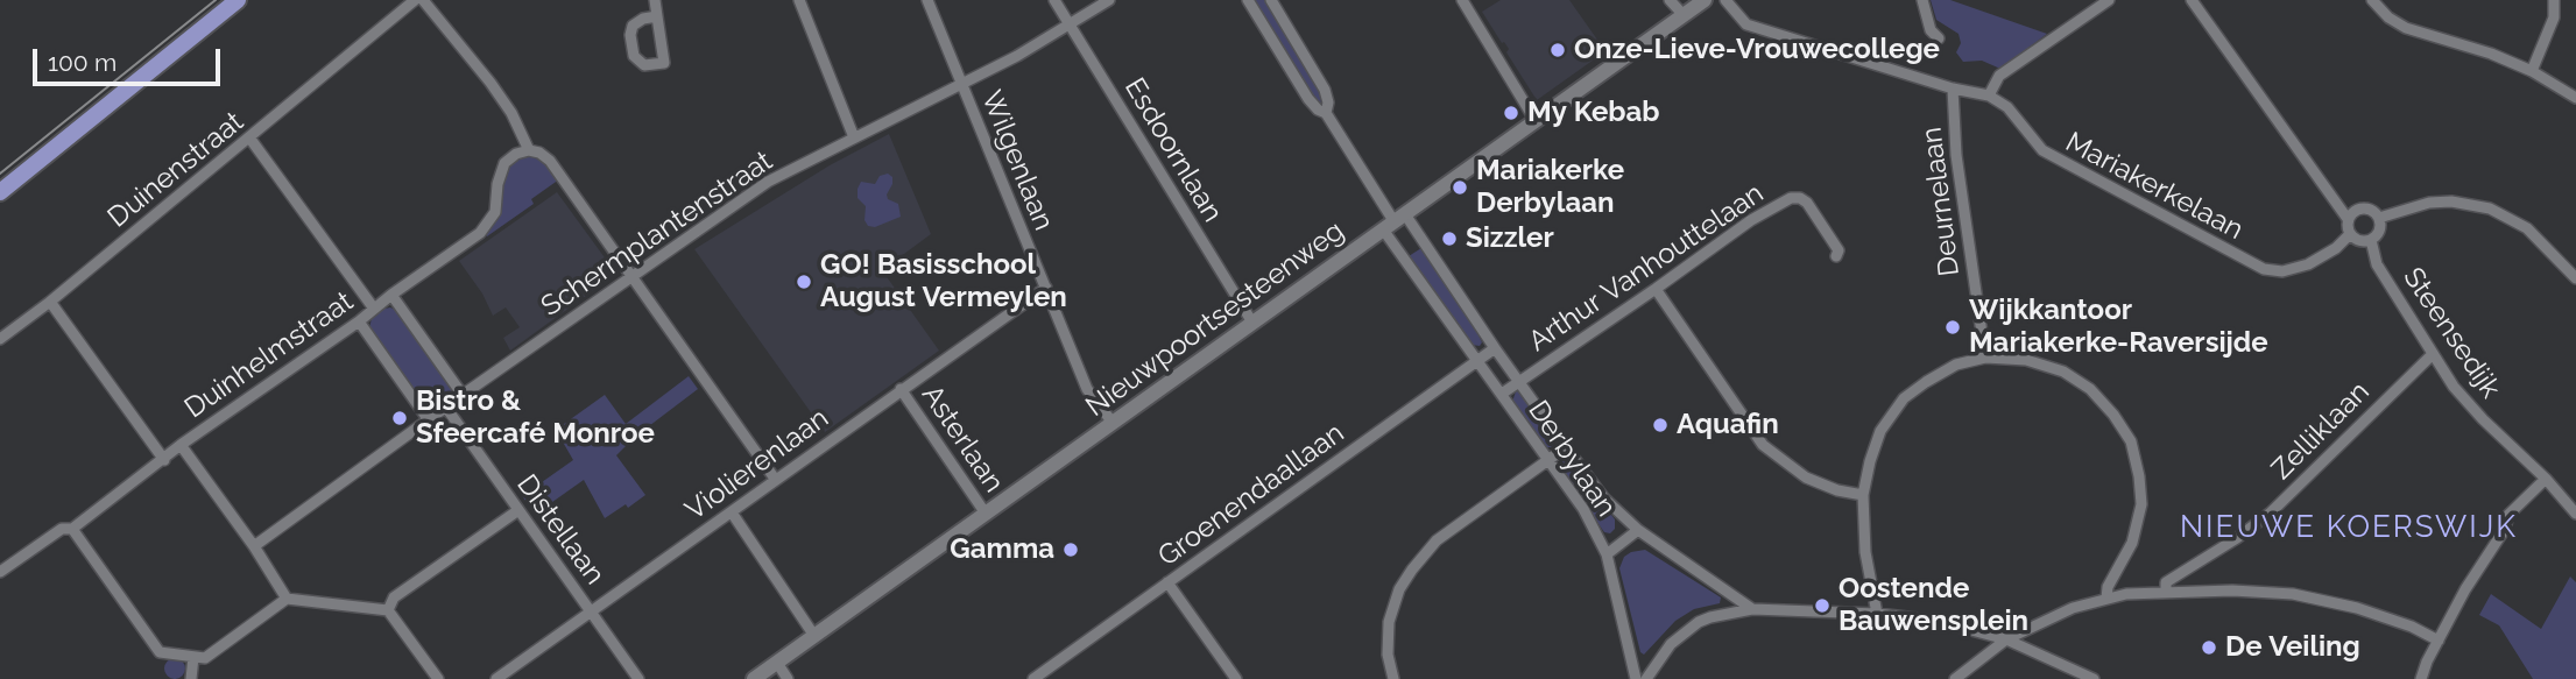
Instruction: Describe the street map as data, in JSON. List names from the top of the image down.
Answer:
{
  "streets": {
    "main road": ["Nieuwpoortsesteenweg"],
    "street": [
      "Esdoornlaan",
      "Wilgenlaan",
      "Duinenstraat",
      "Mariakerkelaan",
      "Deurnelaan",
      "Schermplantenstraat",
      "Arthur Vanhouttelaan",
      "Steensedijk",
      "Duinhelmstraat",
      "Zelliklaan",
      "Asterlaan",
      "Derbylaan",
      "Violierenlaan",
      "Groenendaallaan",
      "Distellaan"
    ]
  },
  "crossings": [
    ["Esdoornlaan", "Schermplantenstraat"],
    ["Esdoornlaan", "Nieuwpoortsesteenweg"],
    ["Wilgenlaan", "Schermplantenstraat"],
    ["Wilgenlaan", "Nieuwpoortsesteenweg"],
    ["Wilgenlaan", "Violierenlaan"],
    ["Mariakerkelaan", "Deurnelaan"],
    ["Mariakerkelaan", "Steensedijk"],
    ["Schermplantenstraat", "Distellaan"],
    ["Arthur Vanhouttelaan", "Derbylaan"],
    ["Nieuwpoortsesteenweg", "Asterlaan"],
    ["Nieuwpoortsesteenweg", "Derbylaan"],
    ["Steensedijk", "Zelliklaan"],
    ["Asterlaan", "Violierenlaan"],
    ["Derbylaan", "Groenendaallaan"],
    ["Violierenlaan", "Distellaan"]
  ],
  "districts": ["NIEUWE KOERSWIJK"],
  "places": [
    "Onze-Lieve-Vrouwecollege",
    "My Kebab",
    "Mariakerke Derbylaan",
    "Sizzler",
    "GO! Basisschool August Vermeylen",
    "Wijkkantoor Mariakerke-Raversijde",
    "Bistro & Sfeercafé Monroe",
    "Aquafin",
    "Gamma",
    "Oostende Bauwensplein",
    "De Veiling"
  ],
  "scale_bar": "100 m"
}
